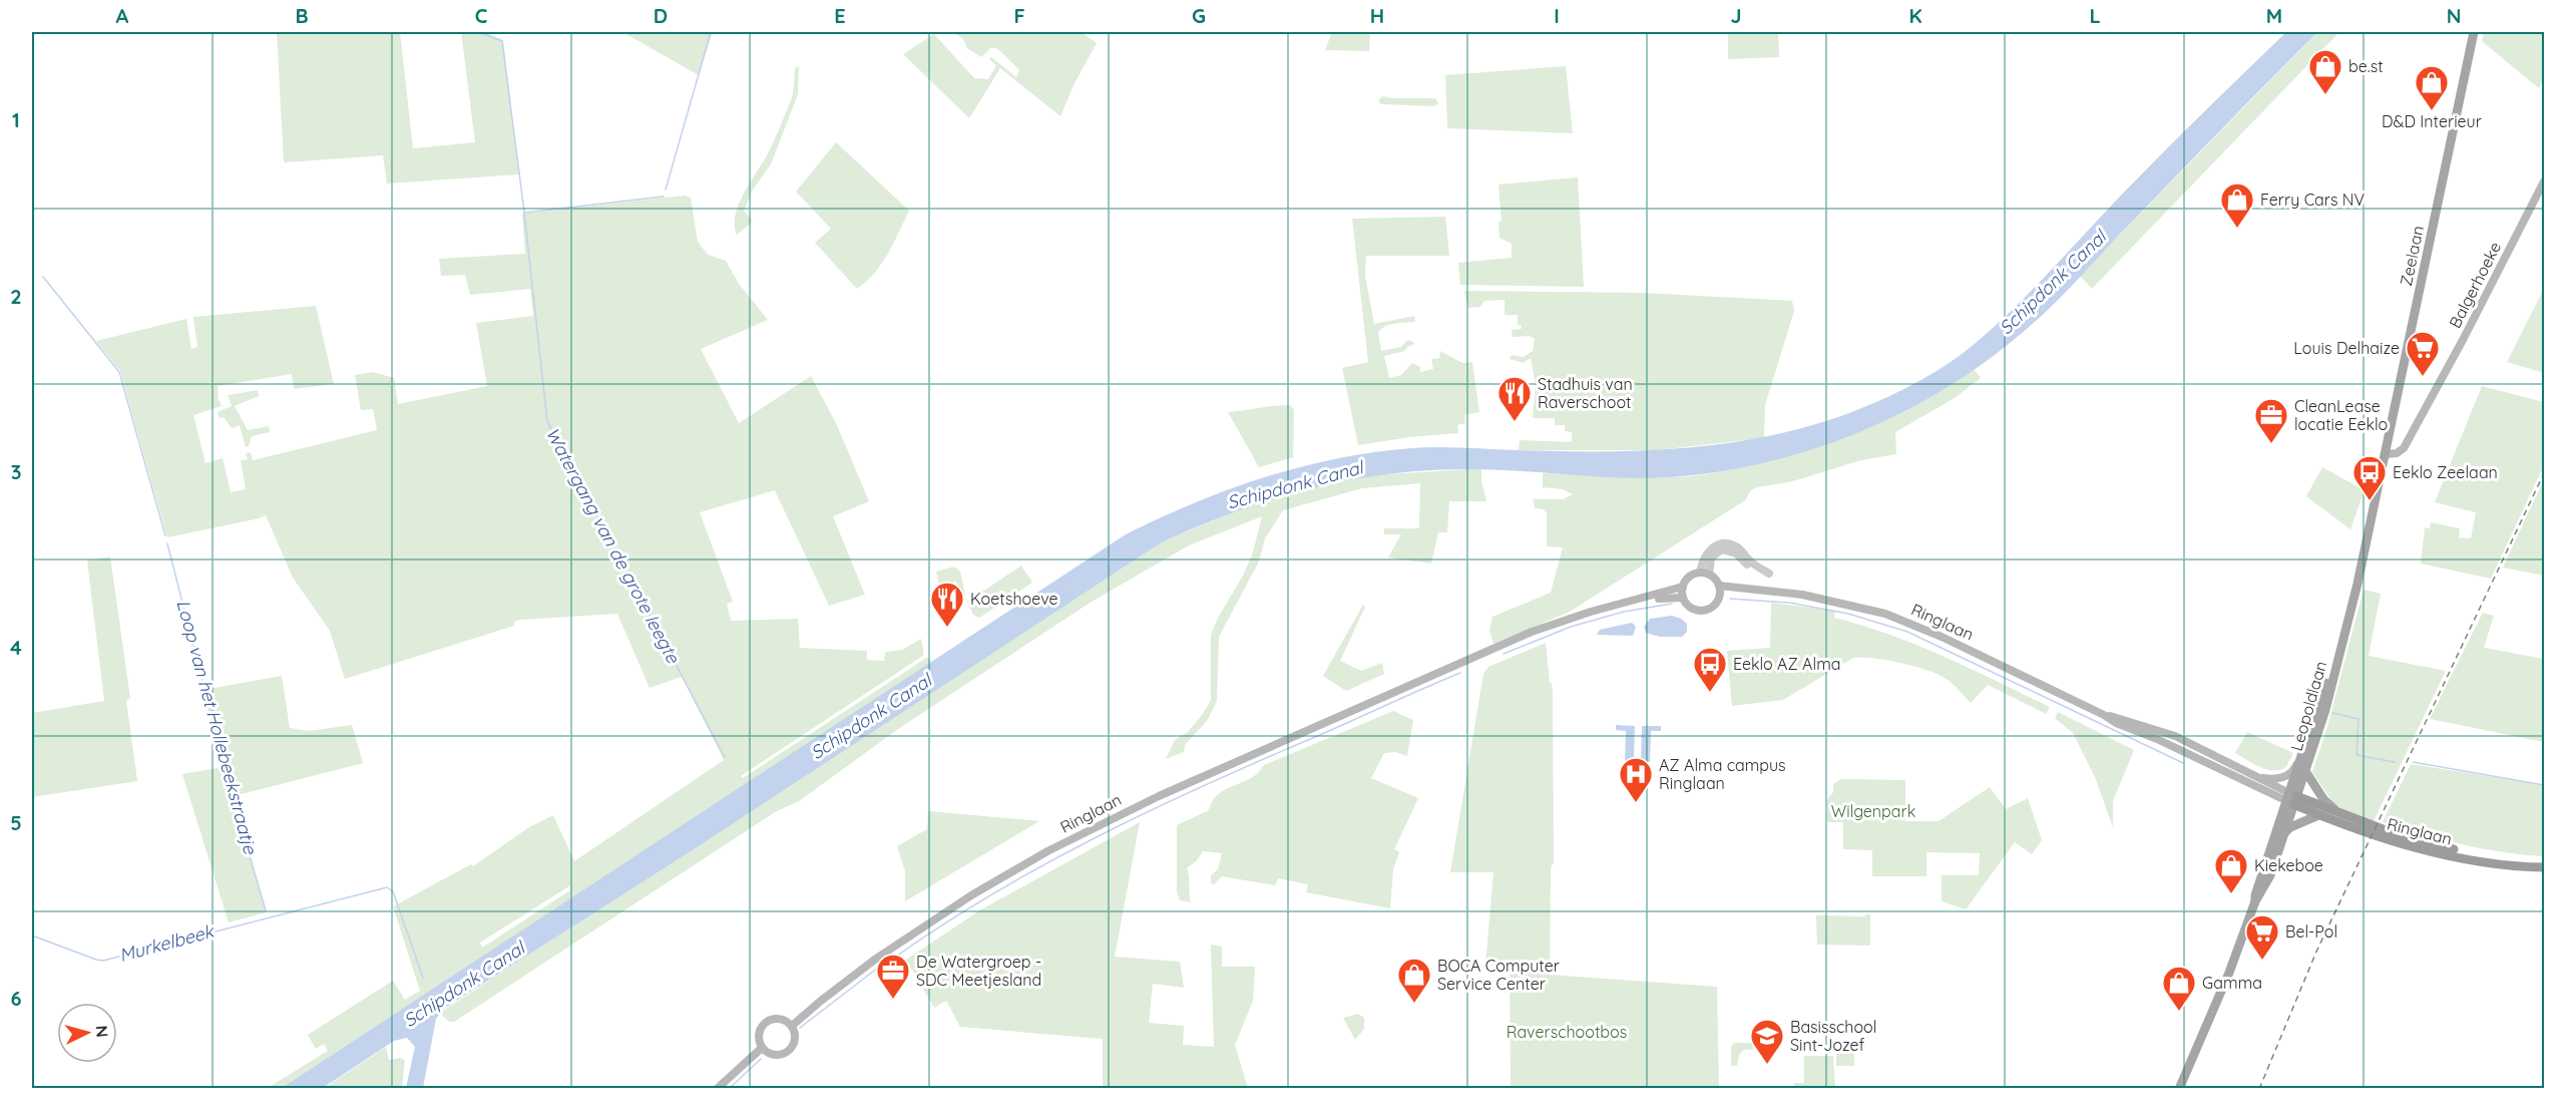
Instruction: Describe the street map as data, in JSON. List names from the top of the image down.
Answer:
{
  "streets": {
    "highway": ["Ringlaan"],
    "main road": ["Zeelaan", "Balgerhoeke", "Leopoldlaan"]
  },
  "crossings": [
    ["Zeelaan", "Balgerhoeke"],
    ["Zeelaan", "Leopoldlaan"],
    ["Balgerhoeke", "Leopoldlaan"],
    ["Ringlaan", "Leopoldlaan"]
  ],
  "water": [
    "Schipdonk Canal",
    "Watergang van de grote leegte",
    "Loop van het Hollebeekstraatje",
    "Murkelbeek"
  ],
  "parks": ["Wilgenpark", "Raverschootbos"],
  "places": {
    "shop": [
      "be.st",
      "D&D Interieur",
      "Ferry Cars NV",
      "Kiekeboe",
      "BOCA Computer Service Center",
      "Gamma"
    ],
    "supermarket": ["Louis Delhaize", "Bel-Pol"],
    "restaurant": ["Stadhuis van Raverschoot", "Koetshoeve"],
    "office": ["CleanLease locatie Eeklo", "De Watergroep - SDC Meetjesland"],
    "bus stop": ["Eeklo Zeelaan", "Eeklo AZ Alma"],
    "hospital": ["AZ Alma campus Ringlaan"],
    "school or university": ["Basisschool Sint-Jozef"]
  },
  "north": "right",
  "grid": {
    "columns": [
      "A",
      "B",
      "C",
      "D",
      "E",
      "F",
      "G",
      "H",
      "I",
      "J",
      "K",
      "L",
      "M",
      "N"
    ],
    "rows": [
      "1",
      "2",
      "3",
      "4",
      "5",
      "6"
    ]
  }
}
